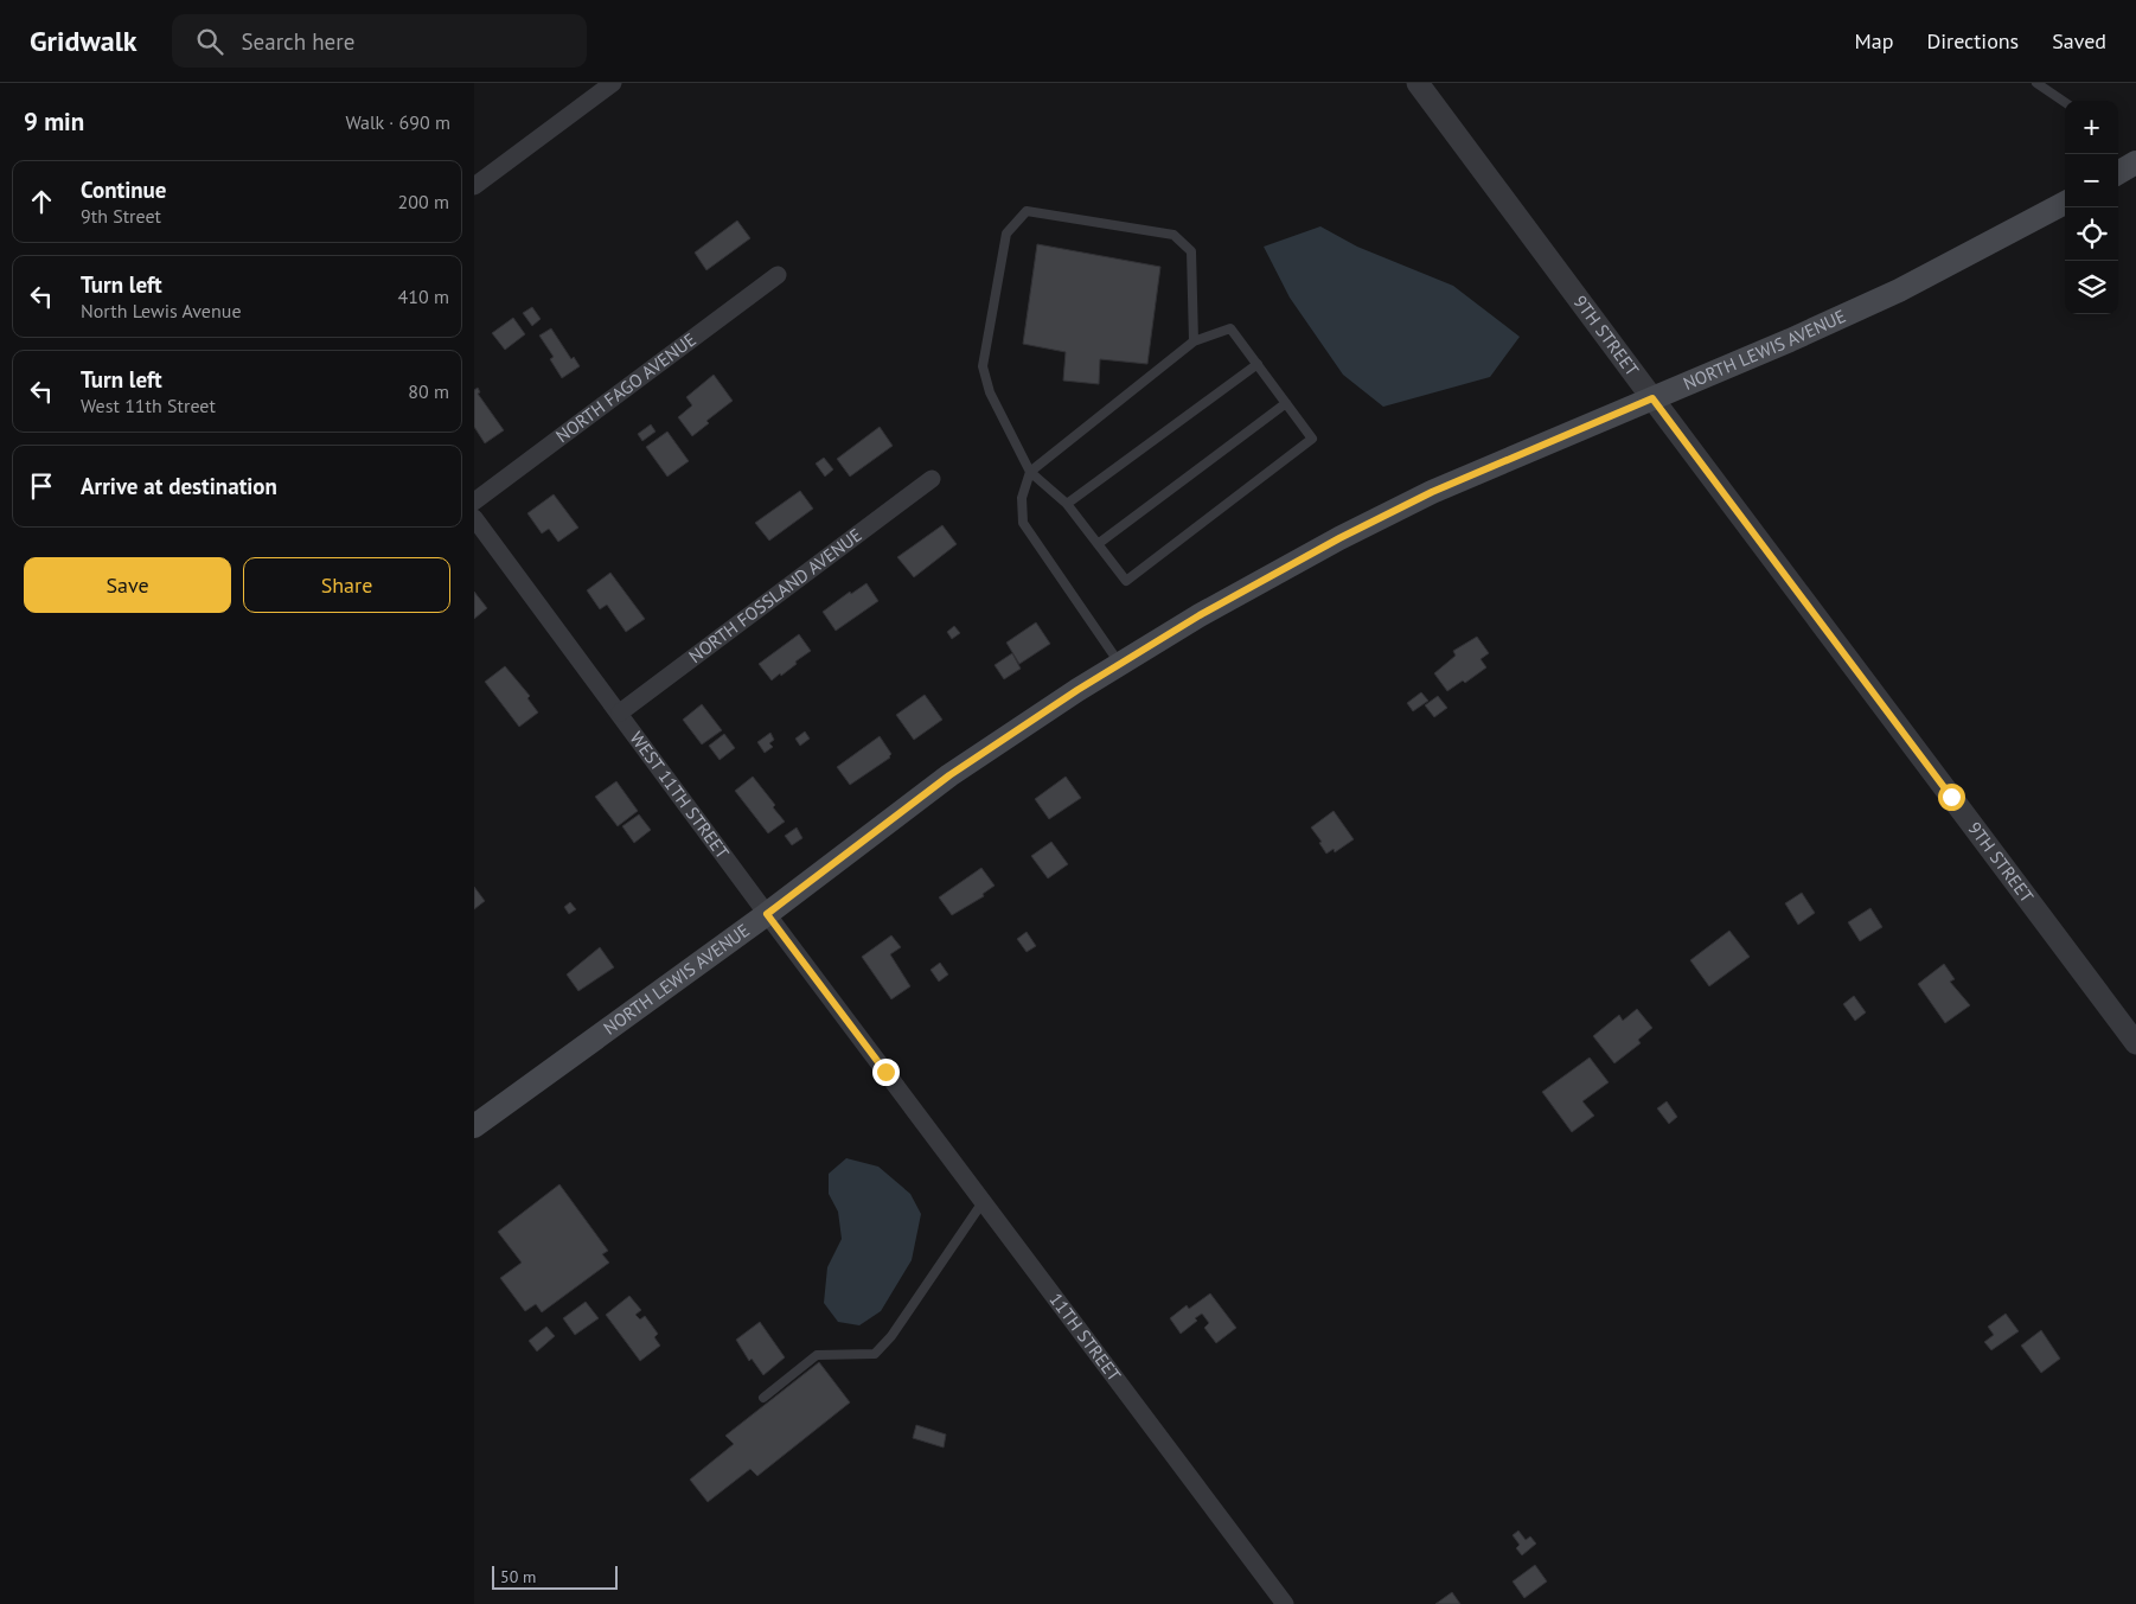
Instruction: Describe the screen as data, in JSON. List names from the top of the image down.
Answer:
{
  "streets": {
    "main road": ["NORTH LEWIS AVENUE"],
    "street": [
      "9TH STREET",
      "NORTH FAGO AVENUE",
      "NORTH FOSSLAND AVENUE",
      "WEST 11TH STREET",
      "11TH STREET"
    ]
  },
  "crossings": [
    ["9TH STREET", "NORTH LEWIS AVENUE"],
    ["NORTH LEWIS AVENUE", "WEST 11TH STREET"],
    ["NORTH FOSSLAND AVENUE", "WEST 11TH STREET"],
    ["WEST 11TH STREET", "11TH STREET"]
  ],
  "scale_bar": "50 m",
  "page": {
    "header": "Gridwalk",
    "search": "Search here",
    "nav": ["Map", "Directions", "Saved"],
    "heading": ["9 min", "Walk · 690 m"],
    "map_buttons": ["+", "−"],
    "list": [
      ["Continue", "9th Street", "200 m"],
      ["Turn left", "North Lewis Avenue", "410 m"],
      ["Turn left", "West 11th Street", "80 m"],
      "Arrive at destination"
    ],
    "buttons": ["Save", "Share"],
    "scale": "50 m"
  }
}
